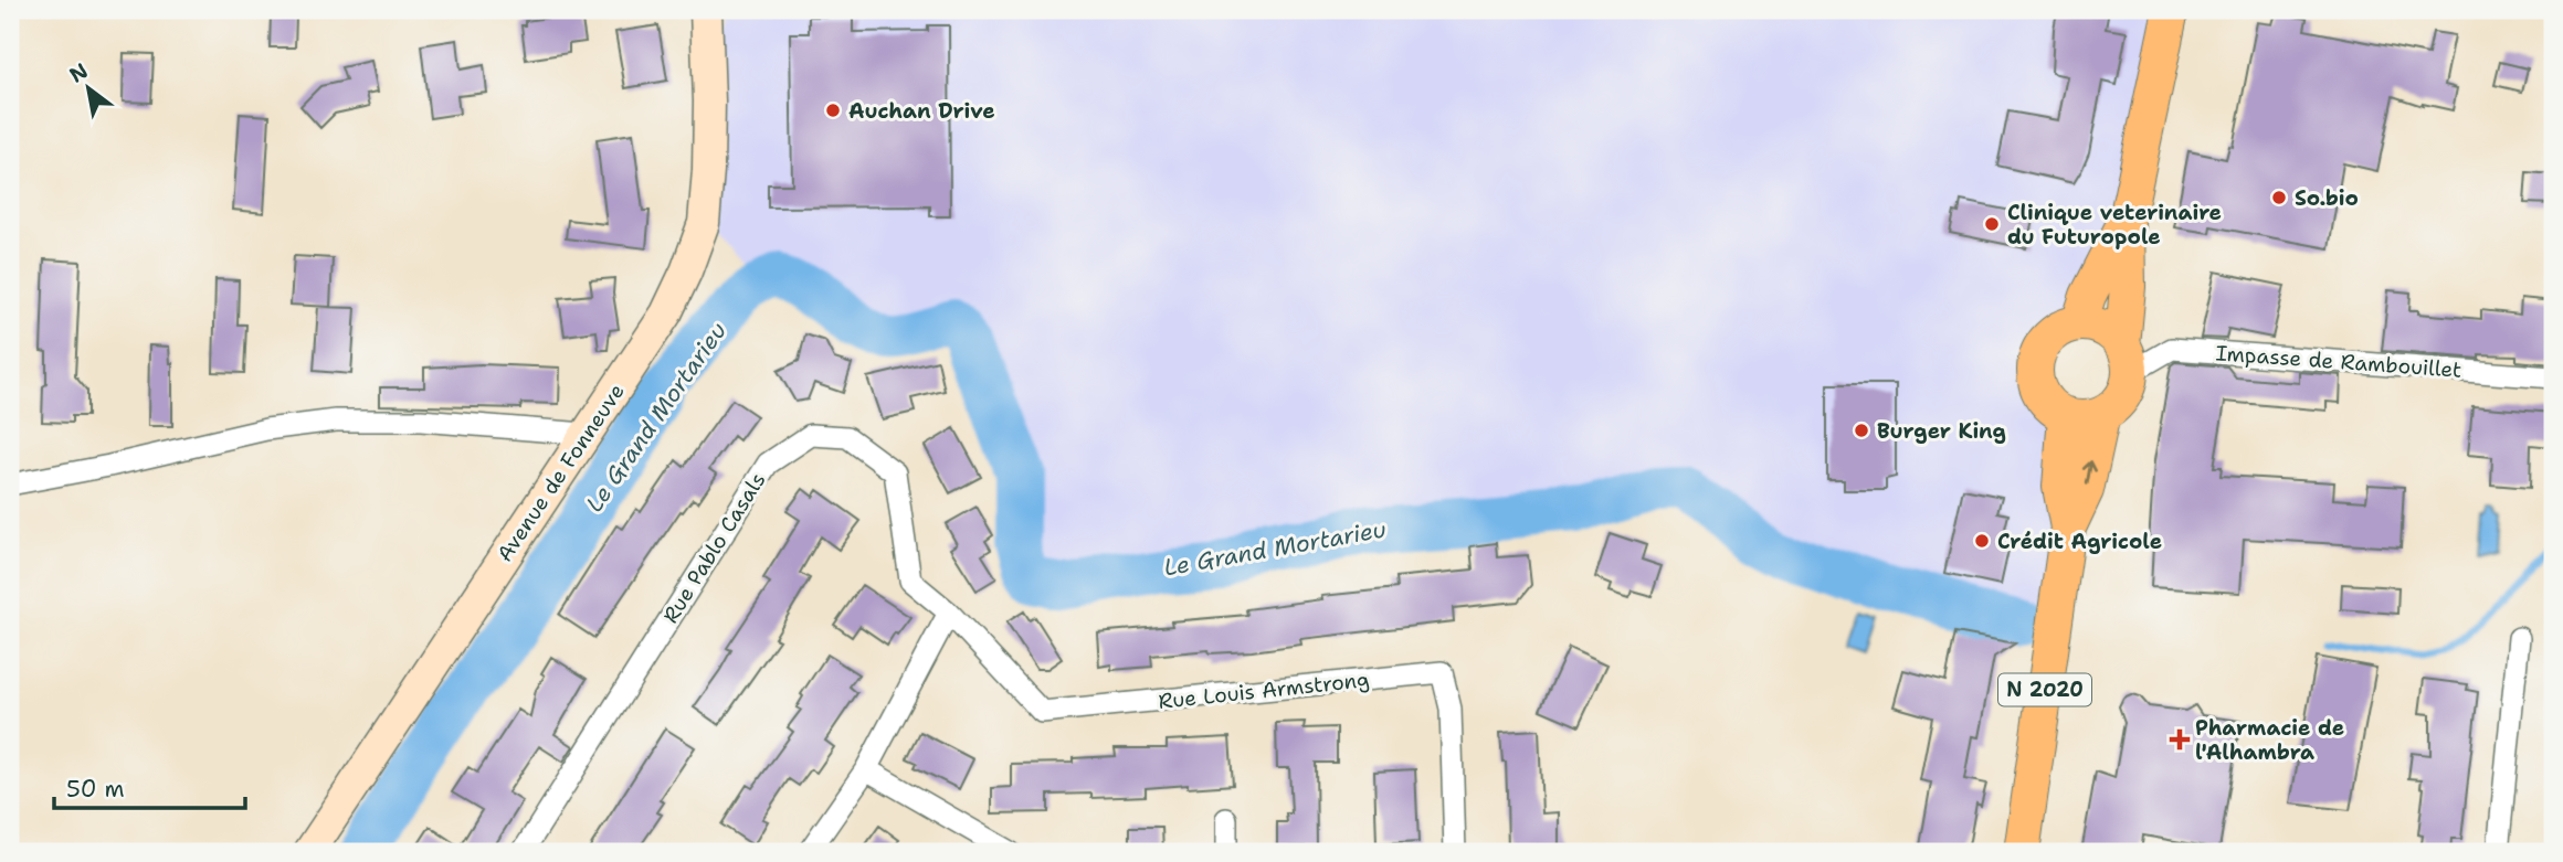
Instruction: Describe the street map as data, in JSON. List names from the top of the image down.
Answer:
{
  "streets": {
    "main road": ["N 2020"],
    "street": [
      "Impasse de Rambouillet",
      "Avenue de Fonneuve",
      "Rue Pablo Casals",
      "Rue Louis Armstrong"
    ]
  },
  "crossings": [
    ["Impasse de Rambouillet", "N 2020"],
    ["Rue Pablo Casals", "Rue Louis Armstrong"]
  ],
  "water": ["Le Grand Mortarieu"],
  "places": {
    "other": [
      "Auchan Drive",
      "So.bio",
      "Clinique veterinaire du Futuropole",
      "Burger King",
      "Crédit Agricole"
    ],
    "health": ["Pharmacie de l'Alhambra"]
  },
  "scale_bar": "50 m",
  "north": "top left"
}
